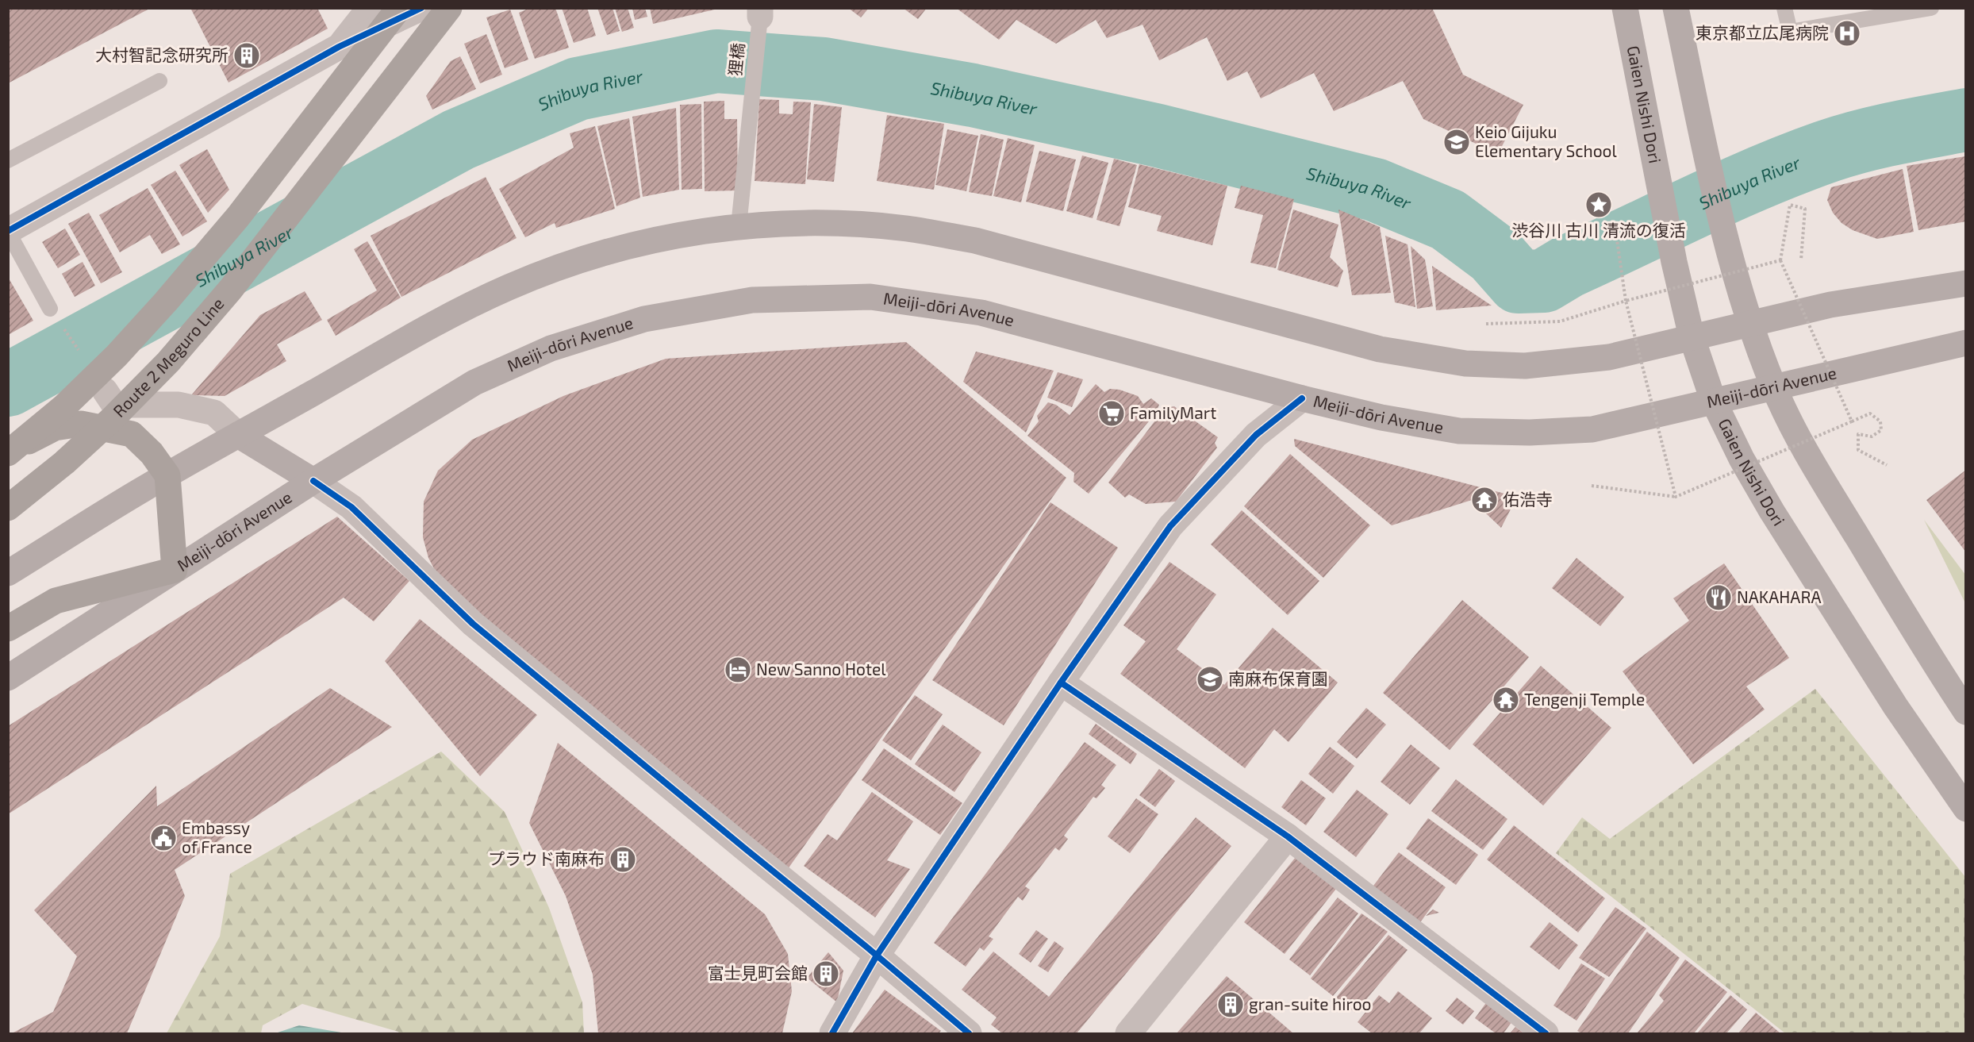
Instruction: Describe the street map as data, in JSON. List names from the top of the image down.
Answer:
{
  "streets": {
    "highway": ["Route 2 Meguro Line"],
    "main road": ["Gaien Nishi Dori", "Meiji-dōri Avenue"],
    "lane": ["狸橋"]
  },
  "crossings": [
    ["Gaien Nishi Dori", "Meiji-dōri Avenue"]
  ],
  "water": ["Shibuya River"],
  "places": {
    "hospital": ["東京都立広尾病院"],
    "building": [
      "大村智記念研究所",
      "プラウド南麻布",
      "富士見町会館",
      "gran-suite hiroo"
    ],
    "school or university": ["Keio Gijuku Elementary School", "南麻布保育園"],
    "place": ["渋谷川 古川 清流の復活"],
    "supermarket": ["FamilyMart"],
    "temple": ["佑浩寺", "Tengenji Temple"],
    "restaurant": ["NAKAHARA"],
    "hotel": ["New Sanno Hotel"],
    "public building": ["Embassy of France"]
  }
}
